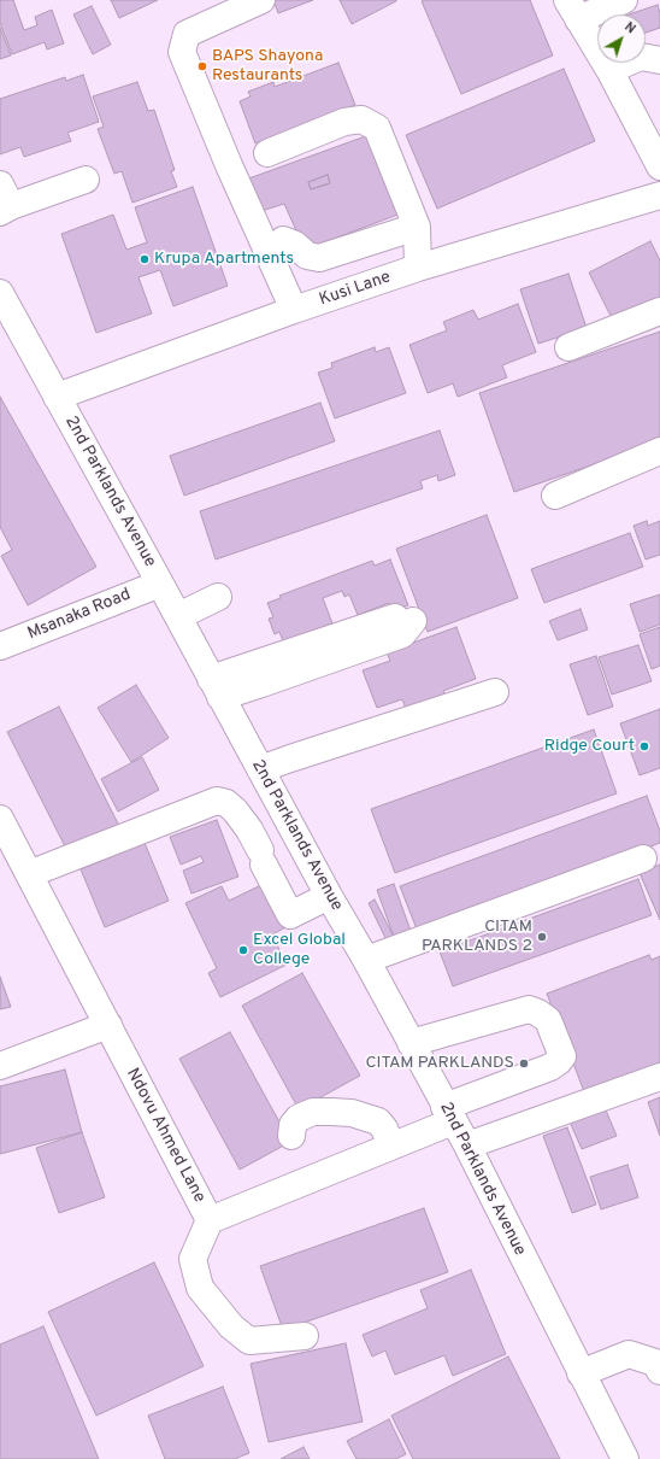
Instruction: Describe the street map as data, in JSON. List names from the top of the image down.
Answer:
{
  "streets": {
    "street": [
      "Kusi Lane",
      "2nd Parklands Avenue",
      "Msanaka Road",
      "Ndovu Ahmed Lane"
    ]
  },
  "crossings": [
    ["Kusi Lane", "2nd Parklands Avenue"],
    ["2nd Parklands Avenue", "Msanaka Road"],
    ["2nd Parklands Avenue", "Ndovu Ahmed Lane"]
  ],
  "places": [
    "BAPS Shayona Restaurants",
    "Krupa Apartments",
    "Ridge Court",
    "CITAM PARKLANDS 2",
    "Excel Global College",
    "CITAM PARKLANDS"
  ],
  "north": "top right"
}
